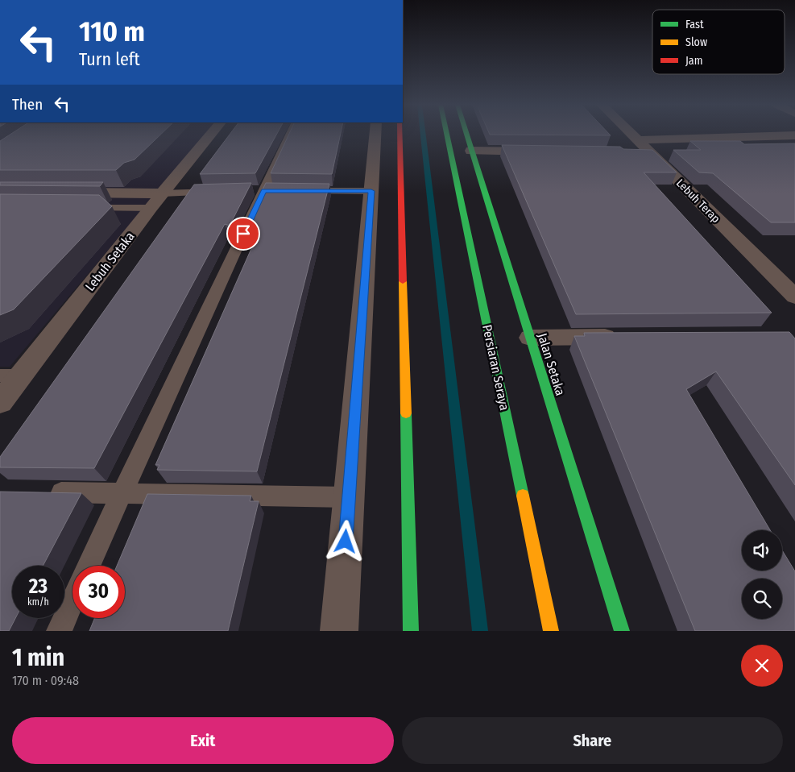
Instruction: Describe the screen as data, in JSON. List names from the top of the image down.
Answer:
{
  "streets": {
    "main road": ["Jalan Setaka", "Persiaran Seraya"],
    "street": ["Lebuh Terap", "Lebuh Setaka"]
  },
  "legend": ["Fast", "Slow", "Jam"],
  "page": {
    "turn": ["110 m", "Turn left"],
    "then": "Then",
    "speed": "23 km/h",
    "limit": "30",
    "heading": ["1 min", "170 m · 09:48"],
    "buttons": ["Exit", "Share"]
  }
}
